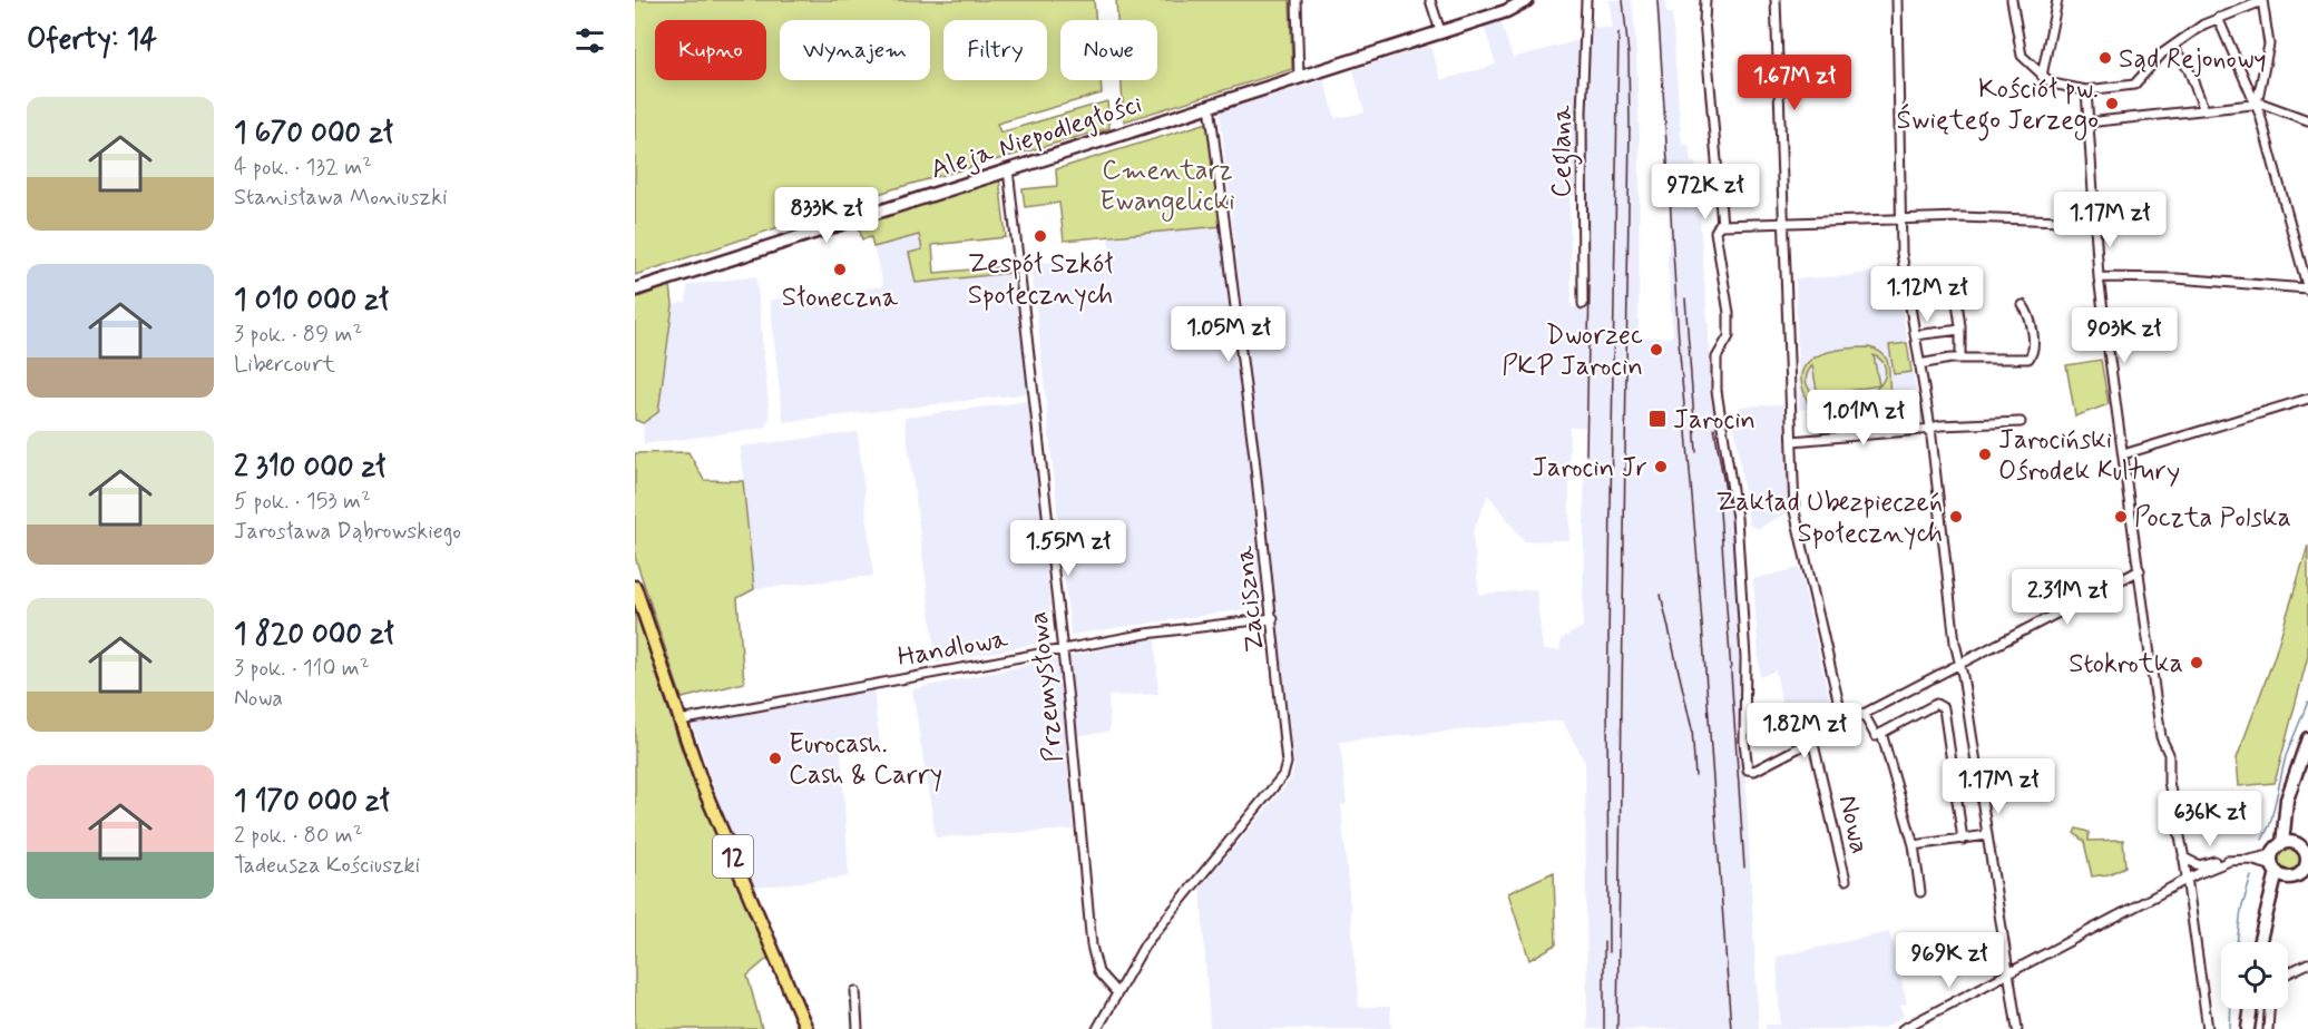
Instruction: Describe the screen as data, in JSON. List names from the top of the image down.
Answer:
{
  "streets": {
    "main road": ["Aleja Niepodległości", "12"],
    "street": [
      "Ceglana",
      "Zaciszna",
      "Handlowa",
      "Przemysłowa",
      "Nowa"
    ]
  },
  "crossings": [
    ["Aleja Niepodległości", "Zaciszna"],
    ["Aleja Niepodległości", "Przemysłowa"],
    ["Zaciszna", "Handlowa"],
    ["Zaciszna", "Przemysłowa"],
    ["Handlowa", "Przemysłowa"],
    ["Handlowa", "12"]
  ],
  "parks": ["Cmentarz Ewangelicki"],
  "places": {
    "other": [
      "Sąd Rejonowy",
      "Kościół pw. Świętego Jerzego",
      "Zespół Szkół Społecznych",
      "Słoneczna",
      "Dworzec PKP Jarocin",
      "Jarociński Ośrodek Kultury",
      "Jarocin Jr",
      "Zakład Ubezpieczeń Społecznych",
      "Poczta Polska",
      "Stokrotka",
      "Eurocash. Cash & Carry"
    ],
    "transit": ["Jarocin"]
  },
  "page": {
    "heading": "Oferty: 14",
    "chip": [
      "Kupno",
      "Wynajem",
      "Filtry",
      "Nowe"
    ],
    "price": [
      "1.67M zł",
      "972K zł",
      "833K zł",
      "1.17M zł",
      "1.12M zł",
      "1.05M zł",
      "903K zł",
      "1.01M zł",
      "1.55M zł",
      "2.31M zł",
      "1.82M zł",
      "1.17M zł",
      "636K zł",
      "969K zł"
    ],
    "list": [
      {
        "name": "1 670 000 zł",
        "note": "4 pok. · 132 m² · Stanisława Moniuszki"
      },
      {
        "name": "1 010 000 zł",
        "note": "3 pok. · 89 m² · Libercourt"
      },
      {
        "name": "2 310 000 zł",
        "note": "5 pok. · 153 m² · Jarosława Dąbrowskiego"
      },
      {
        "name": "1 820 000 zł",
        "note": "3 pok. · 110 m² · Nowa"
      },
      {
        "name": "1 170 000 zł",
        "note": "2 pok. · 80 m² · Tadeusza Kościuszki"
      }
    ]
  }
}
